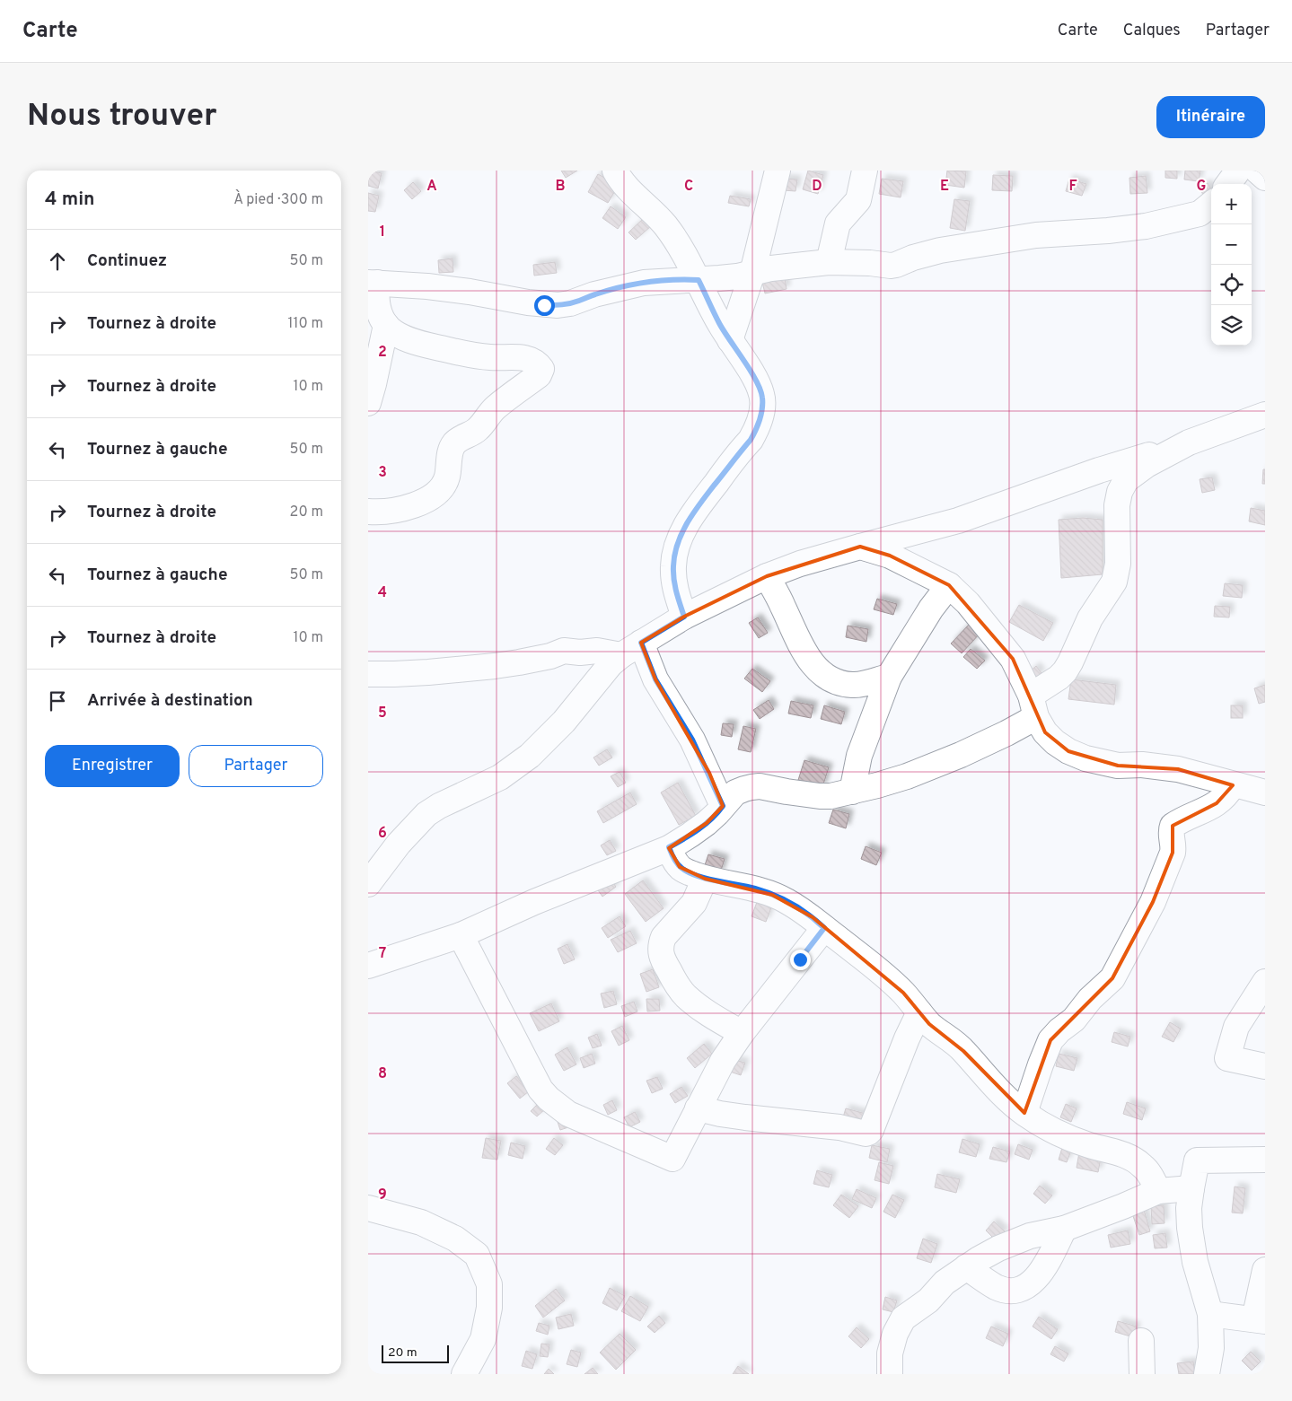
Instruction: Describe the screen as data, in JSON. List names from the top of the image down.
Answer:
{
  "scale_bar": "20 m",
  "page": {
    "header": "Carte",
    "nav": ["Carte", "Calques", "Partager"],
    "buttons": [
      "Itinéraire",
      ["Enregistrer", "Partager"]
    ],
    "title": "Nous trouver",
    "heading": ["4 min", "À pied · 300 m"],
    "map_buttons": ["+", "−"],
    "list": [
      ["Continuez", "50 m"],
      ["Tournez à droite", "110 m"],
      ["Tournez à droite", "10 m"],
      ["Tournez à gauche", "50 m"],
      ["Tournez à droite", "20 m"],
      ["Tournez à gauche", "50 m"],
      ["Tournez à droite", "10 m"],
      "Arrivée à destination"
    ],
    "scale": "20 m"
  },
  "grid": {
    "columns": [
      "A",
      "B",
      "C",
      "D",
      "E",
      "F",
      "G"
    ],
    "rows": [
      "1",
      "2",
      "3",
      "4",
      "5",
      "6",
      "7",
      "8",
      "9"
    ]
  }
}
